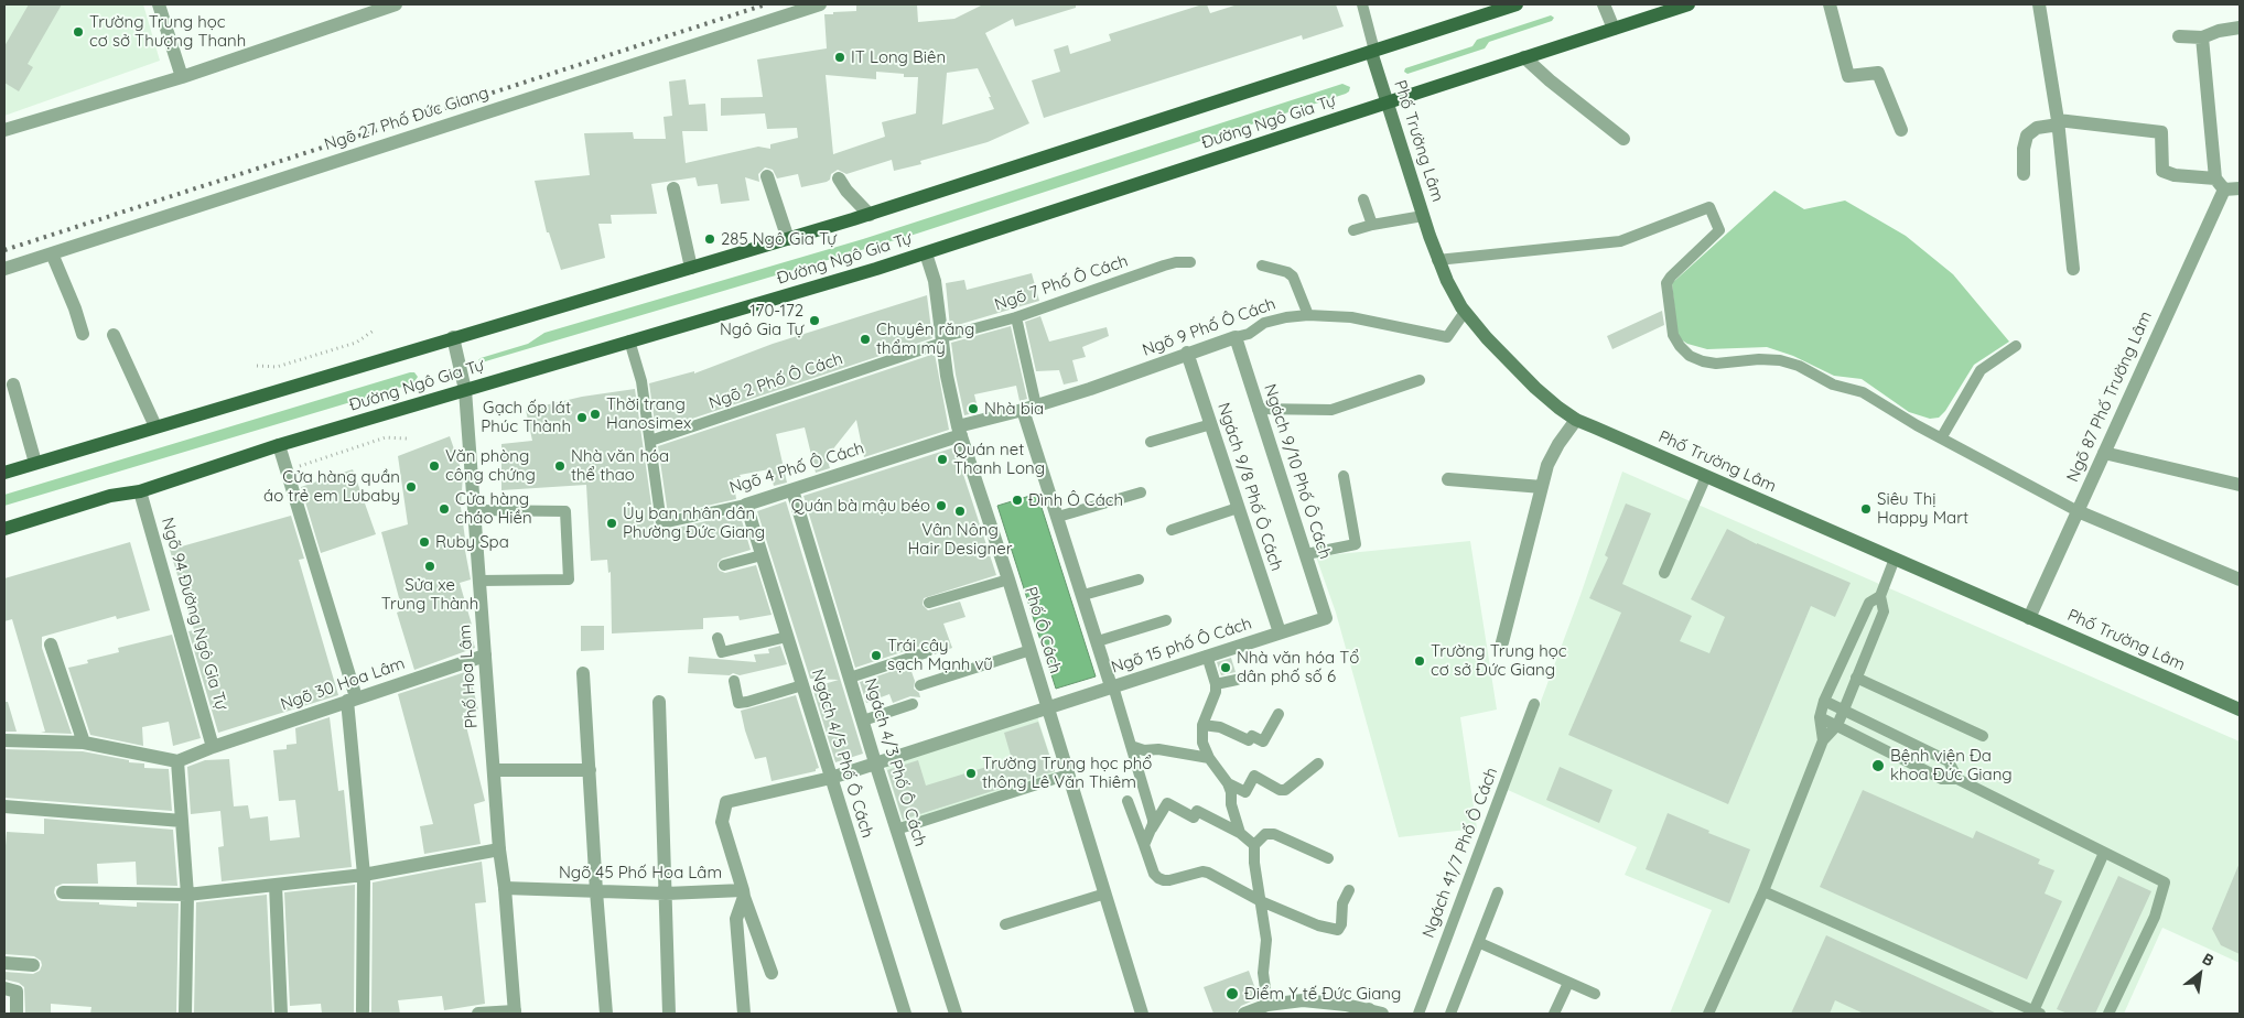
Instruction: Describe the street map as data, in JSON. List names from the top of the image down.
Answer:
{
  "streets": {
    "main road": ["Đường Ngô Gia Tự", "Phố Trường Lâm"],
    "street": [
      "Ngõ 27 Phố Đức Giang",
      "Ngõ 9 Phố Ô Cách",
      "Ngõ 87 Phố Trường Lâm",
      "Ngõ 4 Phố Ô Cách",
      "Ngách 9/10 Phố Ô Cách",
      "Ngách 9/8 Phố Ô Cách",
      "Ngõ 94 Đường Ngô Gia Tự",
      "Phố Ô Cách",
      "Ngõ 15 phố Ô Cách",
      "Phố Hoa Lâm",
      "Ngõ 30 Hoa Lâm",
      "Ngách 4/5 Phố Ô Cách",
      "Ngách 4/3 Phố Ô Cách",
      "Ngõ 45 Phố Hoa Lâm"
    ],
    "lane": ["Ngõ 7 Phố Ô Cách", "Ngõ 2 Phố Ô Cách", "Ngách 41/7 Phố Ô Cách"]
  },
  "crossings": [
    ["Đường Ngô Gia Tự", "Phố Trường Lâm"],
    ["Đường Ngô Gia Tự", "Ngõ 4 Phố Ô Cách"],
    ["Đường Ngô Gia Tự", "Ngõ 94 Đường Ngô Gia Tự"],
    ["Đường Ngô Gia Tự", "Phố Ô Cách"],
    ["Đường Ngô Gia Tự", "Phố Hoa Lâm"],
    ["Phố Trường Lâm", "Ngõ 9 Phố Ô Cách"],
    ["Phố Trường Lâm", "Ngõ 87 Phố Trường Lâm"],
    ["Ngõ 7 Phố Ô Cách", "Ngõ 2 Phố Ô Cách"],
    ["Ngõ 7 Phố Ô Cách", "Phố Ô Cách"],
    ["Ngõ 9 Phố Ô Cách", "Ngõ 4 Phố Ô Cách"],
    ["Ngõ 9 Phố Ô Cách", "Ngách 9/10 Phố Ô Cách"],
    ["Ngõ 9 Phố Ô Cách", "Ngách 9/8 Phố Ô Cách"],
    ["Ngõ 9 Phố Ô Cách", "Phố Ô Cách"],
    ["Ngõ 2 Phố Ô Cách", "Ngõ 4 Phố Ô Cách"],
    ["Ngõ 2 Phố Ô Cách", "Phố Ô Cách"],
    ["Ngõ 4 Phố Ô Cách", "Phố Ô Cách"],
    ["Ngõ 4 Phố Ô Cách", "Ngách 4/5 Phố Ô Cách"],
    ["Ngõ 4 Phố Ô Cách", "Ngách 4/3 Phố Ô Cách"],
    ["Ngách 9/10 Phố Ô Cách", "Ngõ 15 phố Ô Cách"],
    ["Ngách 9/8 Phố Ô Cách", "Ngõ 15 phố Ô Cách"],
    ["Ngõ 94 Đường Ngô Gia Tự", "Ngõ 30 Hoa Lâm"],
    ["Phố Ô Cách", "Ngõ 15 phố Ô Cách"],
    ["Ngõ 15 phố Ô Cách", "Ngách 4/5 Phố Ô Cách"],
    ["Ngõ 15 phố Ô Cách", "Ngách 4/3 Phố Ô Cách"],
    ["Ngõ 15 phố Ô Cách", "Ngõ 45 Phố Hoa Lâm"],
    ["Phố Hoa Lâm", "Ngõ 30 Hoa Lâm"],
    ["Phố Hoa Lâm", "Ngõ 45 Phố Hoa Lâm"],
    ["Ngách 4/5 Phố Ô Cách", "Ngõ 45 Phố Hoa Lâm"]
  ],
  "places": [
    "Trường Trung học cơ sở Thượng Thanh",
    "IT Long Biên",
    "285 Ngô Gia Tự",
    "170-172 Ngô Gia Tự",
    "Chuyên răng thẩm mỹ",
    "Nhà bia",
    "Thời trang Hanosimex",
    "Gạch ốp lát Phúc Thành",
    "Quán net Thanh Long",
    "Văn phòng công chứng",
    "Nhà văn hóa thể thao",
    "Cửa hàng quần áo trẻ em Lubaby",
    "Đình Ô Cách",
    "Quán bà mậu béo",
    "Cửa hàng cháo Hiền",
    "Siêu Thị Happy Mart",
    "Vân Nông Hair Designer",
    "Ủy ban nhân dân Phường Đức Giang",
    "Ruby Spa",
    "Sửa xe Trung Thành",
    "Trái cây sạch Mạnh vũ",
    "Trường Trung học cơ sở Đức Giang",
    "Nhà văn hóa Tổ dân phố số 6",
    "Bệnh viện Đa khoa Đức Giang",
    "Trường Trung học phổ thông Lê Văn Thiêm",
    "Điểm Y tế Đức Giang"
  ],
  "north": "top right"
}
